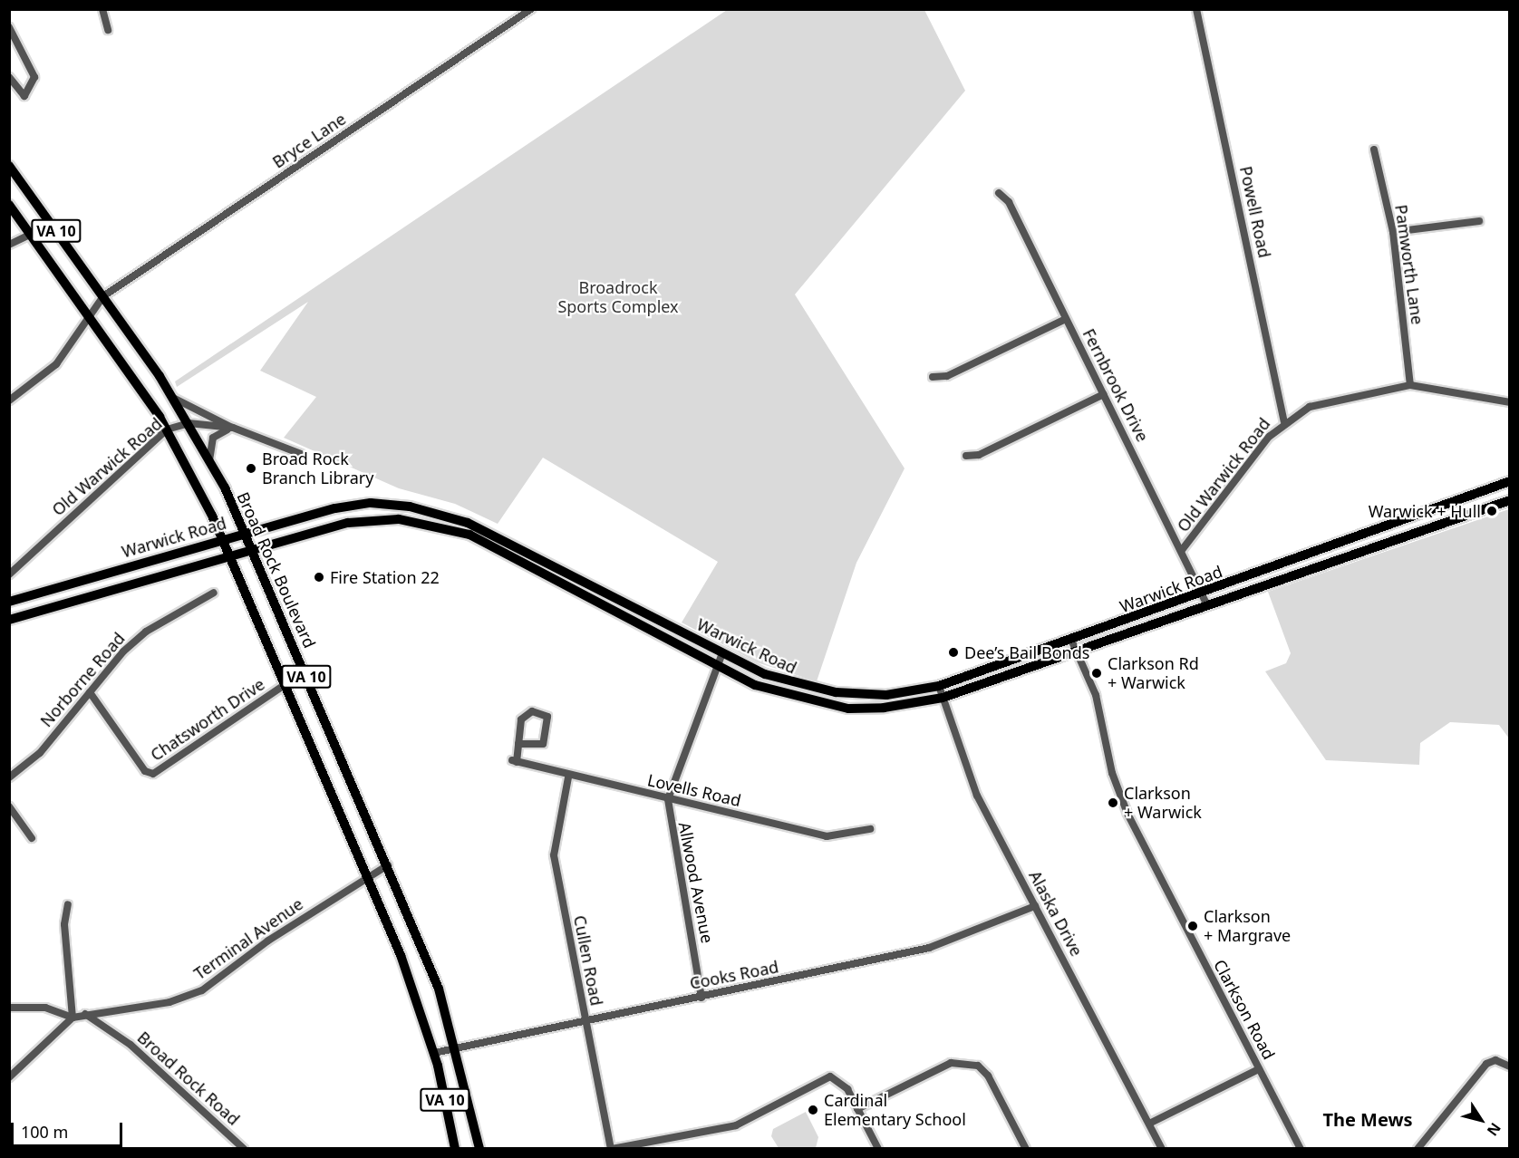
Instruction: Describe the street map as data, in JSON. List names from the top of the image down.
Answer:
{
  "streets": {
    "main road": ["VA 10", "Warwick Road", "Broad Rock Boulevard"],
    "street": [
      "Bryce Lane",
      "Powell Road",
      "Pamworth Lane",
      "Fernbrook Drive",
      "Old Warwick Road",
      "Norborne Road",
      "Chatsworth Drive",
      "Lovells Road",
      "Allwood Avenue",
      "Alaska Drive",
      "Terminal Avenue",
      "Cullen Road",
      "Cooks Road",
      "Clarkson Road",
      "Broad Rock Road"
    ]
  },
  "crossings": [
    ["Bryce Lane", "VA 10"],
    ["Bryce Lane", "Broad Rock Boulevard"],
    ["Powell Road", "Old Warwick Road"],
    ["VA 10", "Old Warwick Road"],
    ["VA 10", "Warwick Road"],
    ["VA 10", "Chatsworth Drive"],
    ["VA 10", "Terminal Avenue"],
    ["VA 10", "Cooks Road"],
    ["Pamworth Lane", "Old Warwick Road"],
    ["Fernbrook Drive", "Old Warwick Road"],
    ["Fernbrook Drive", "Warwick Road"],
    ["Old Warwick Road", "Broad Rock Boulevard"],
    ["Warwick Road", "Broad Rock Boulevard"],
    ["Warwick Road", "Allwood Avenue"],
    ["Warwick Road", "Alaska Drive"],
    ["Warwick Road", "Clarkson Road"],
    ["Broad Rock Boulevard", "Terminal Avenue"],
    ["Broad Rock Boulevard", "Cooks Road"],
    ["Norborne Road", "Chatsworth Drive"],
    ["Lovells Road", "Allwood Avenue"],
    ["Lovells Road", "Cullen Road"],
    ["Allwood Avenue", "Cooks Road"],
    ["Alaska Drive", "Cooks Road"],
    ["Terminal Avenue", "Broad Rock Road"],
    ["Cullen Road", "Cooks Road"]
  ],
  "districts": ["The Mews"],
  "parks": ["Broadrock Sports Complex"],
  "places": [
    "Broad Rock Branch Library",
    "Warwick + Hull",
    "Fire Station 22",
    "Dee’s Bail Bonds",
    "Clarkson Rd + Warwick",
    "Clarkson + Warwick",
    "Clarkson + Margrave",
    "Cardinal Elementary School"
  ],
  "scale_bar": "100 m",
  "north": "bottom right"
}
